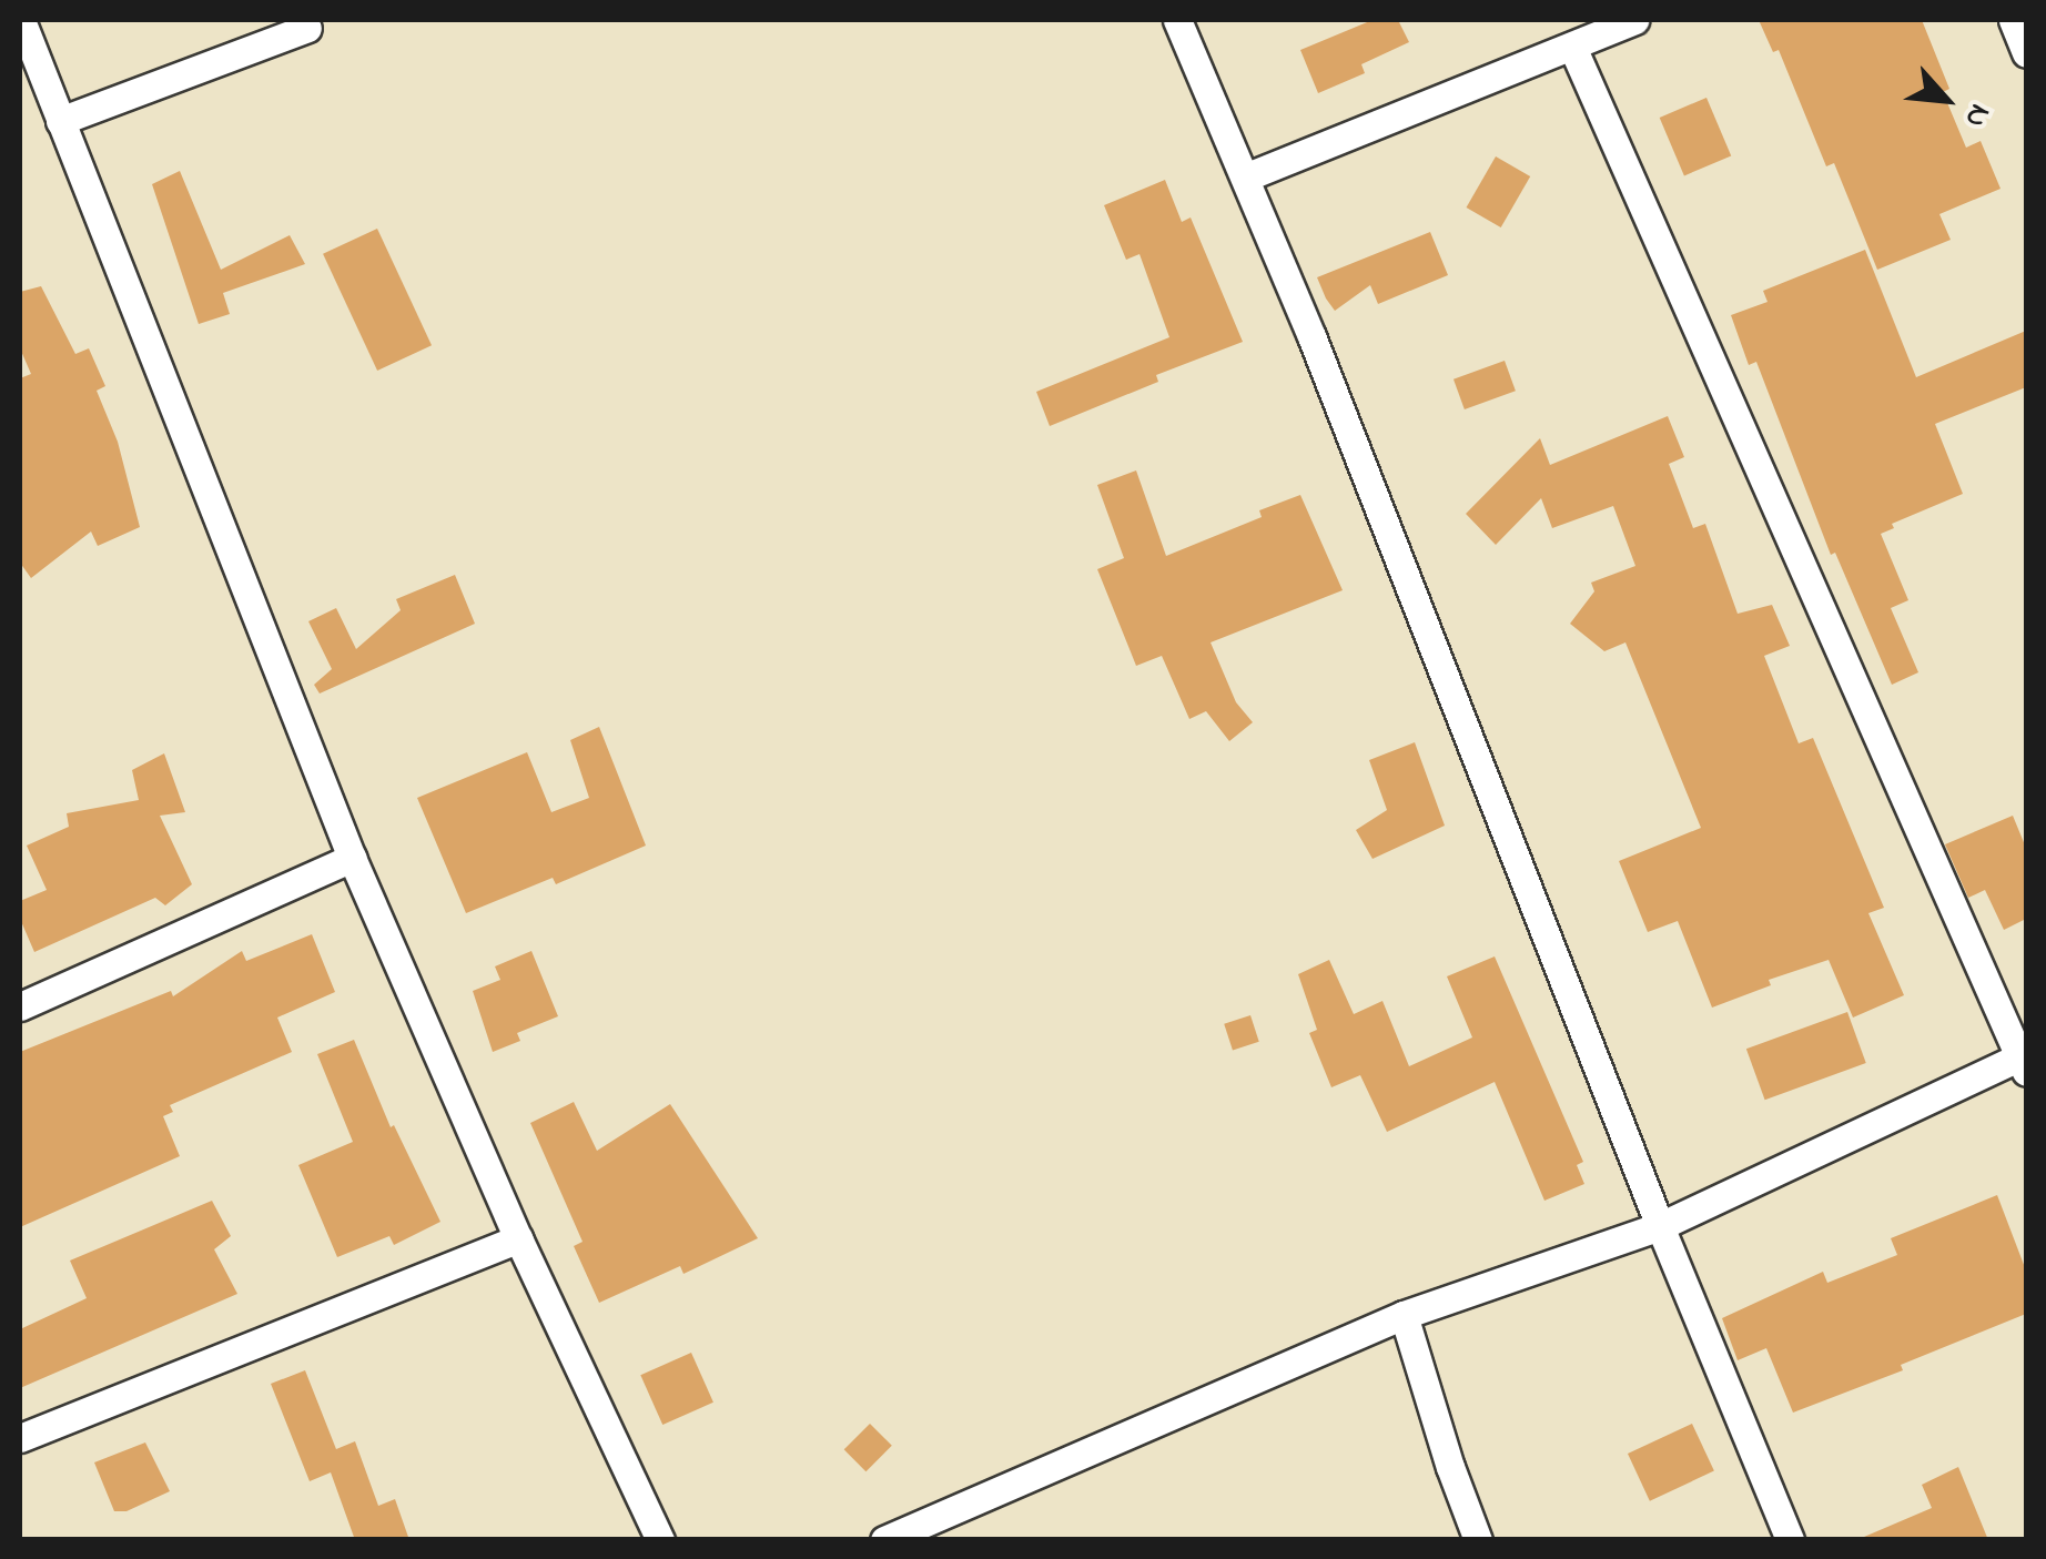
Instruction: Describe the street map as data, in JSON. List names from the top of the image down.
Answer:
{
  "north": "bottom right"
}
